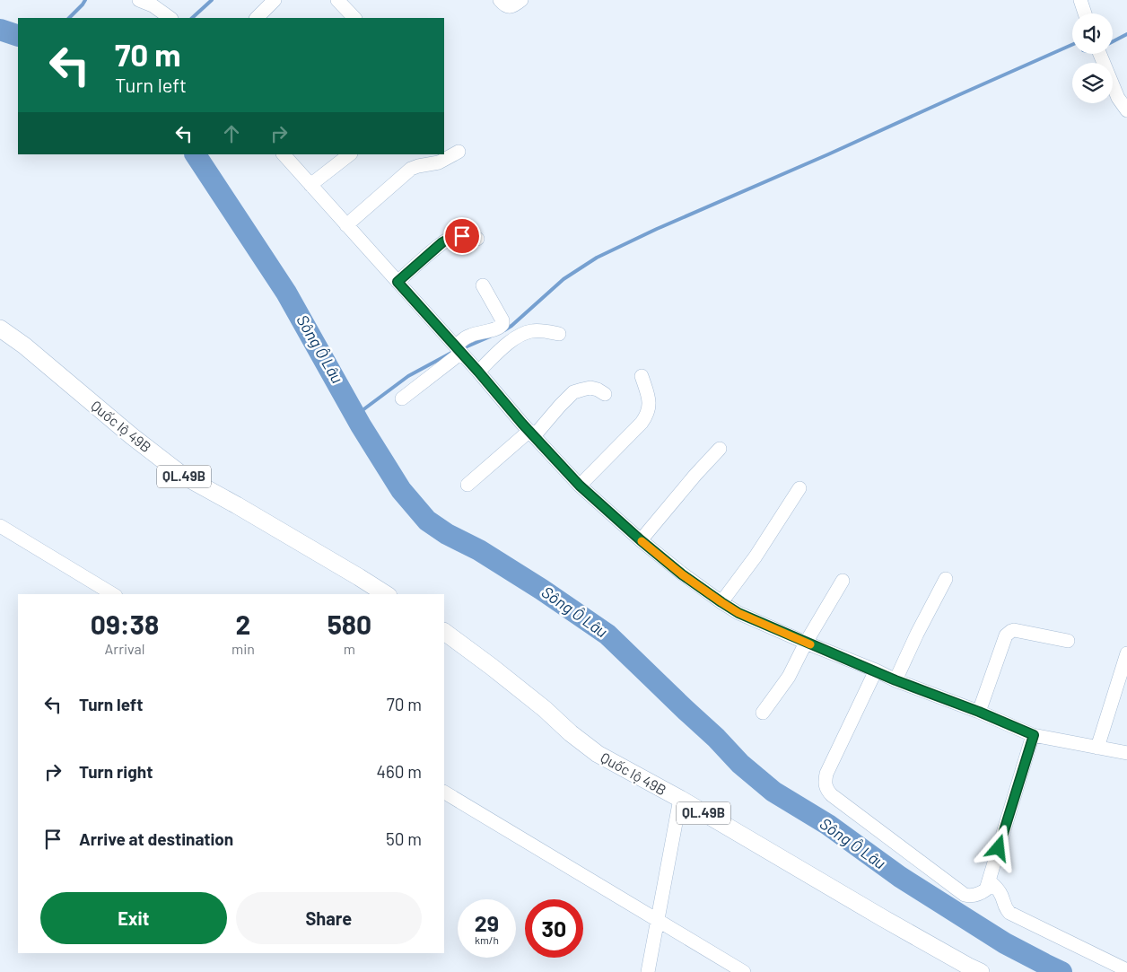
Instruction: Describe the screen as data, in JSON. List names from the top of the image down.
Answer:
{
  "streets": {
    "main road": ["Quốc lộ 49B", "QL.49B"]
  },
  "water": ["Sông Ô Lâu"],
  "page": {
    "turn": ["70 m", "Turn left"],
    "eta": [
      "09:38",
      "Arrival",
      "2",
      "min",
      "580",
      "m"
    ],
    "list": [
      {
        "name": "Turn left",
        "value": "70 m"
      },
      {
        "name": "Turn right",
        "value": "460 m"
      },
      {
        "name": "Arrive at destination",
        "value": "50 m"
      }
    ],
    "buttons": ["Exit", "Share"],
    "speed": "29 km/h",
    "limit": "30"
  }
}
